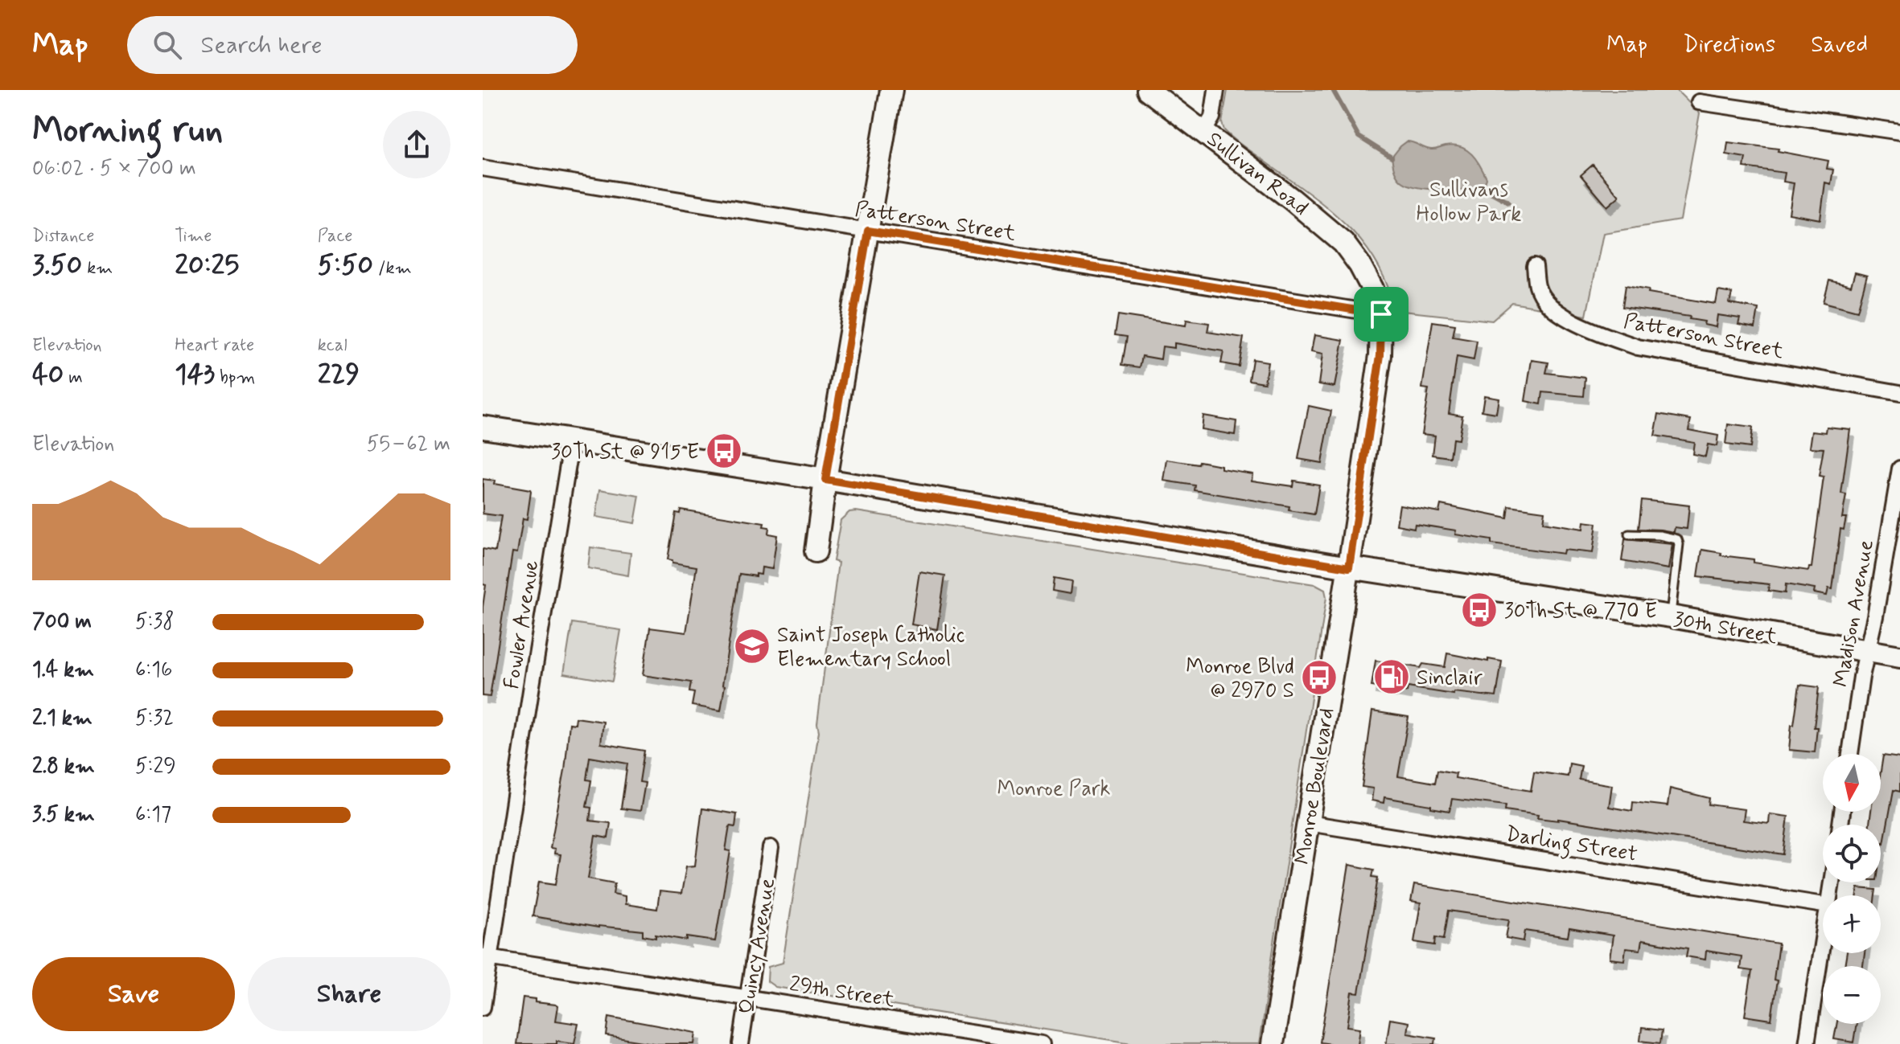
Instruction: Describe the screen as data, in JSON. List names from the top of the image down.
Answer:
{
  "streets": {
    "street": [
      "Sullivan Road",
      "Patterson Street",
      "Madison Avenue",
      "Fowler Avenue",
      "30th Street",
      "Monroe Boulevard",
      "Darling Street",
      "Quincy Avenue",
      "29th Street"
    ]
  },
  "crossings": [
    ["Sullivan Road", "Monroe Boulevard"],
    ["Patterson Street", "Monroe Boulevard"],
    ["Madison Avenue", "30th Street"],
    ["Fowler Avenue", "30th Street"],
    ["Fowler Avenue", "29th Street"],
    ["30th Street", "Monroe Boulevard"],
    ["Monroe Boulevard", "Darling Street"],
    ["Quincy Avenue", "29th Street"]
  ],
  "parks": ["Sullivans Hollow Park", "Monroe Park"],
  "places": {
    "bus stop": ["30Th St @ 915 E", "30Th St @ 770 E", "Monroe Blvd @ 2970 S"],
    "school or university": ["Saint Joseph Catholic Elementary School"],
    "fuel station": ["Sinclair"]
  },
  "north": "bottom",
  "page": {
    "header": "Map",
    "search": "Search here",
    "nav": ["Map", "Directions", "Saved"],
    "heading": ["Morning run", "06:02 · 5 × 700 m"],
    "stats": [
      ["Distance", "3.50 km"],
      ["Time", "20:25"],
      ["Pace", "5:50 /km"],
      ["Elevation", "40 m"],
      ["Heart rate", "143 bpm"],
      ["kcal", "229"]
    ],
    "chart": ["Elevation", "55–62 m"],
    "list": [
      {
        "name": "700 m",
        "note": "5:38"
      },
      {
        "name": "1.4 km",
        "note": "6:16"
      },
      {
        "name": "2.1 km",
        "note": "5:32"
      },
      {
        "name": "2.8 km",
        "note": "5:29"
      },
      {
        "name": "3.5 km",
        "note": "6:17"
      }
    ],
    "map_buttons": ["+", "−"],
    "buttons": ["Save", "Share"]
  }
}
